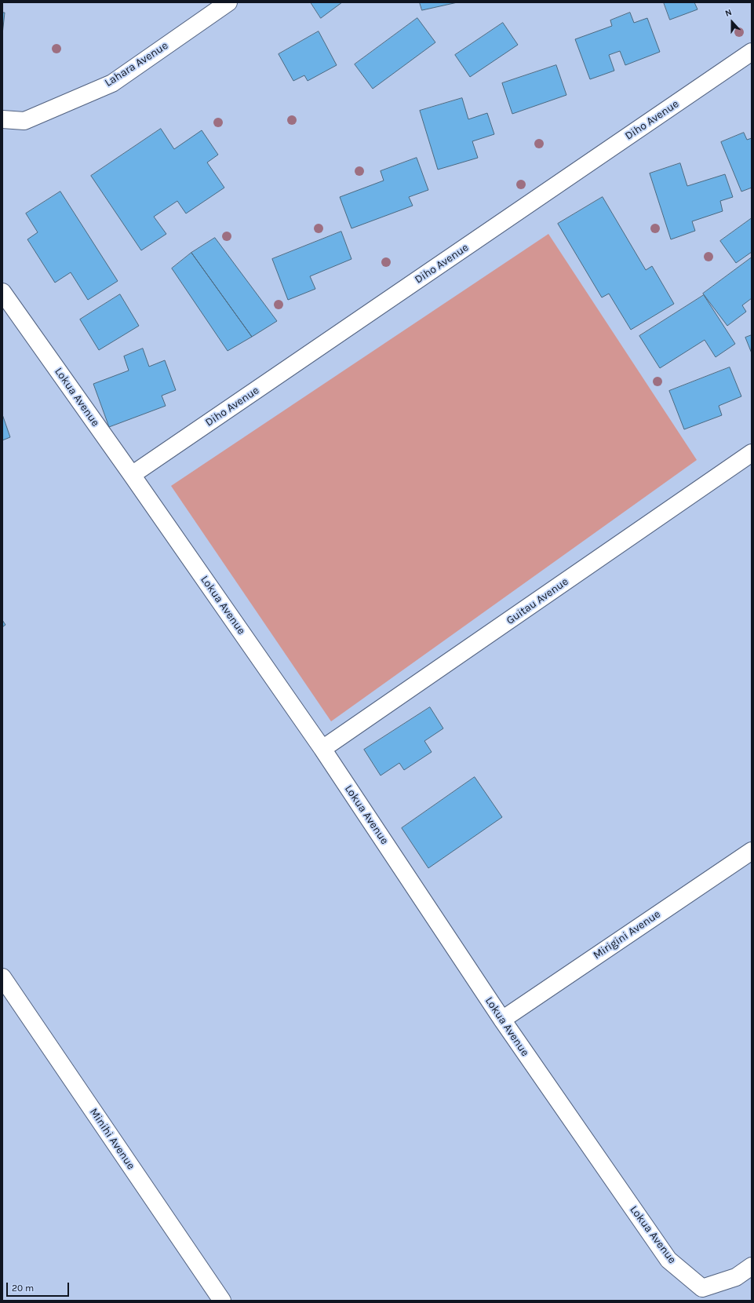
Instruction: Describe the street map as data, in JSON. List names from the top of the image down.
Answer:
{
  "streets": {
    "street": [
      "Lahara Avenue",
      "Diho Avenue",
      "Lokua Avenue",
      "Guitau Avenue",
      "Mirigini Avenue",
      "Minihi Avenue"
    ]
  },
  "crossings": [
    ["Diho Avenue", "Lokua Avenue"],
    ["Lokua Avenue", "Guitau Avenue"],
    ["Lokua Avenue", "Mirigini Avenue"]
  ],
  "scale_bar": "20 m",
  "north": "top"
}
